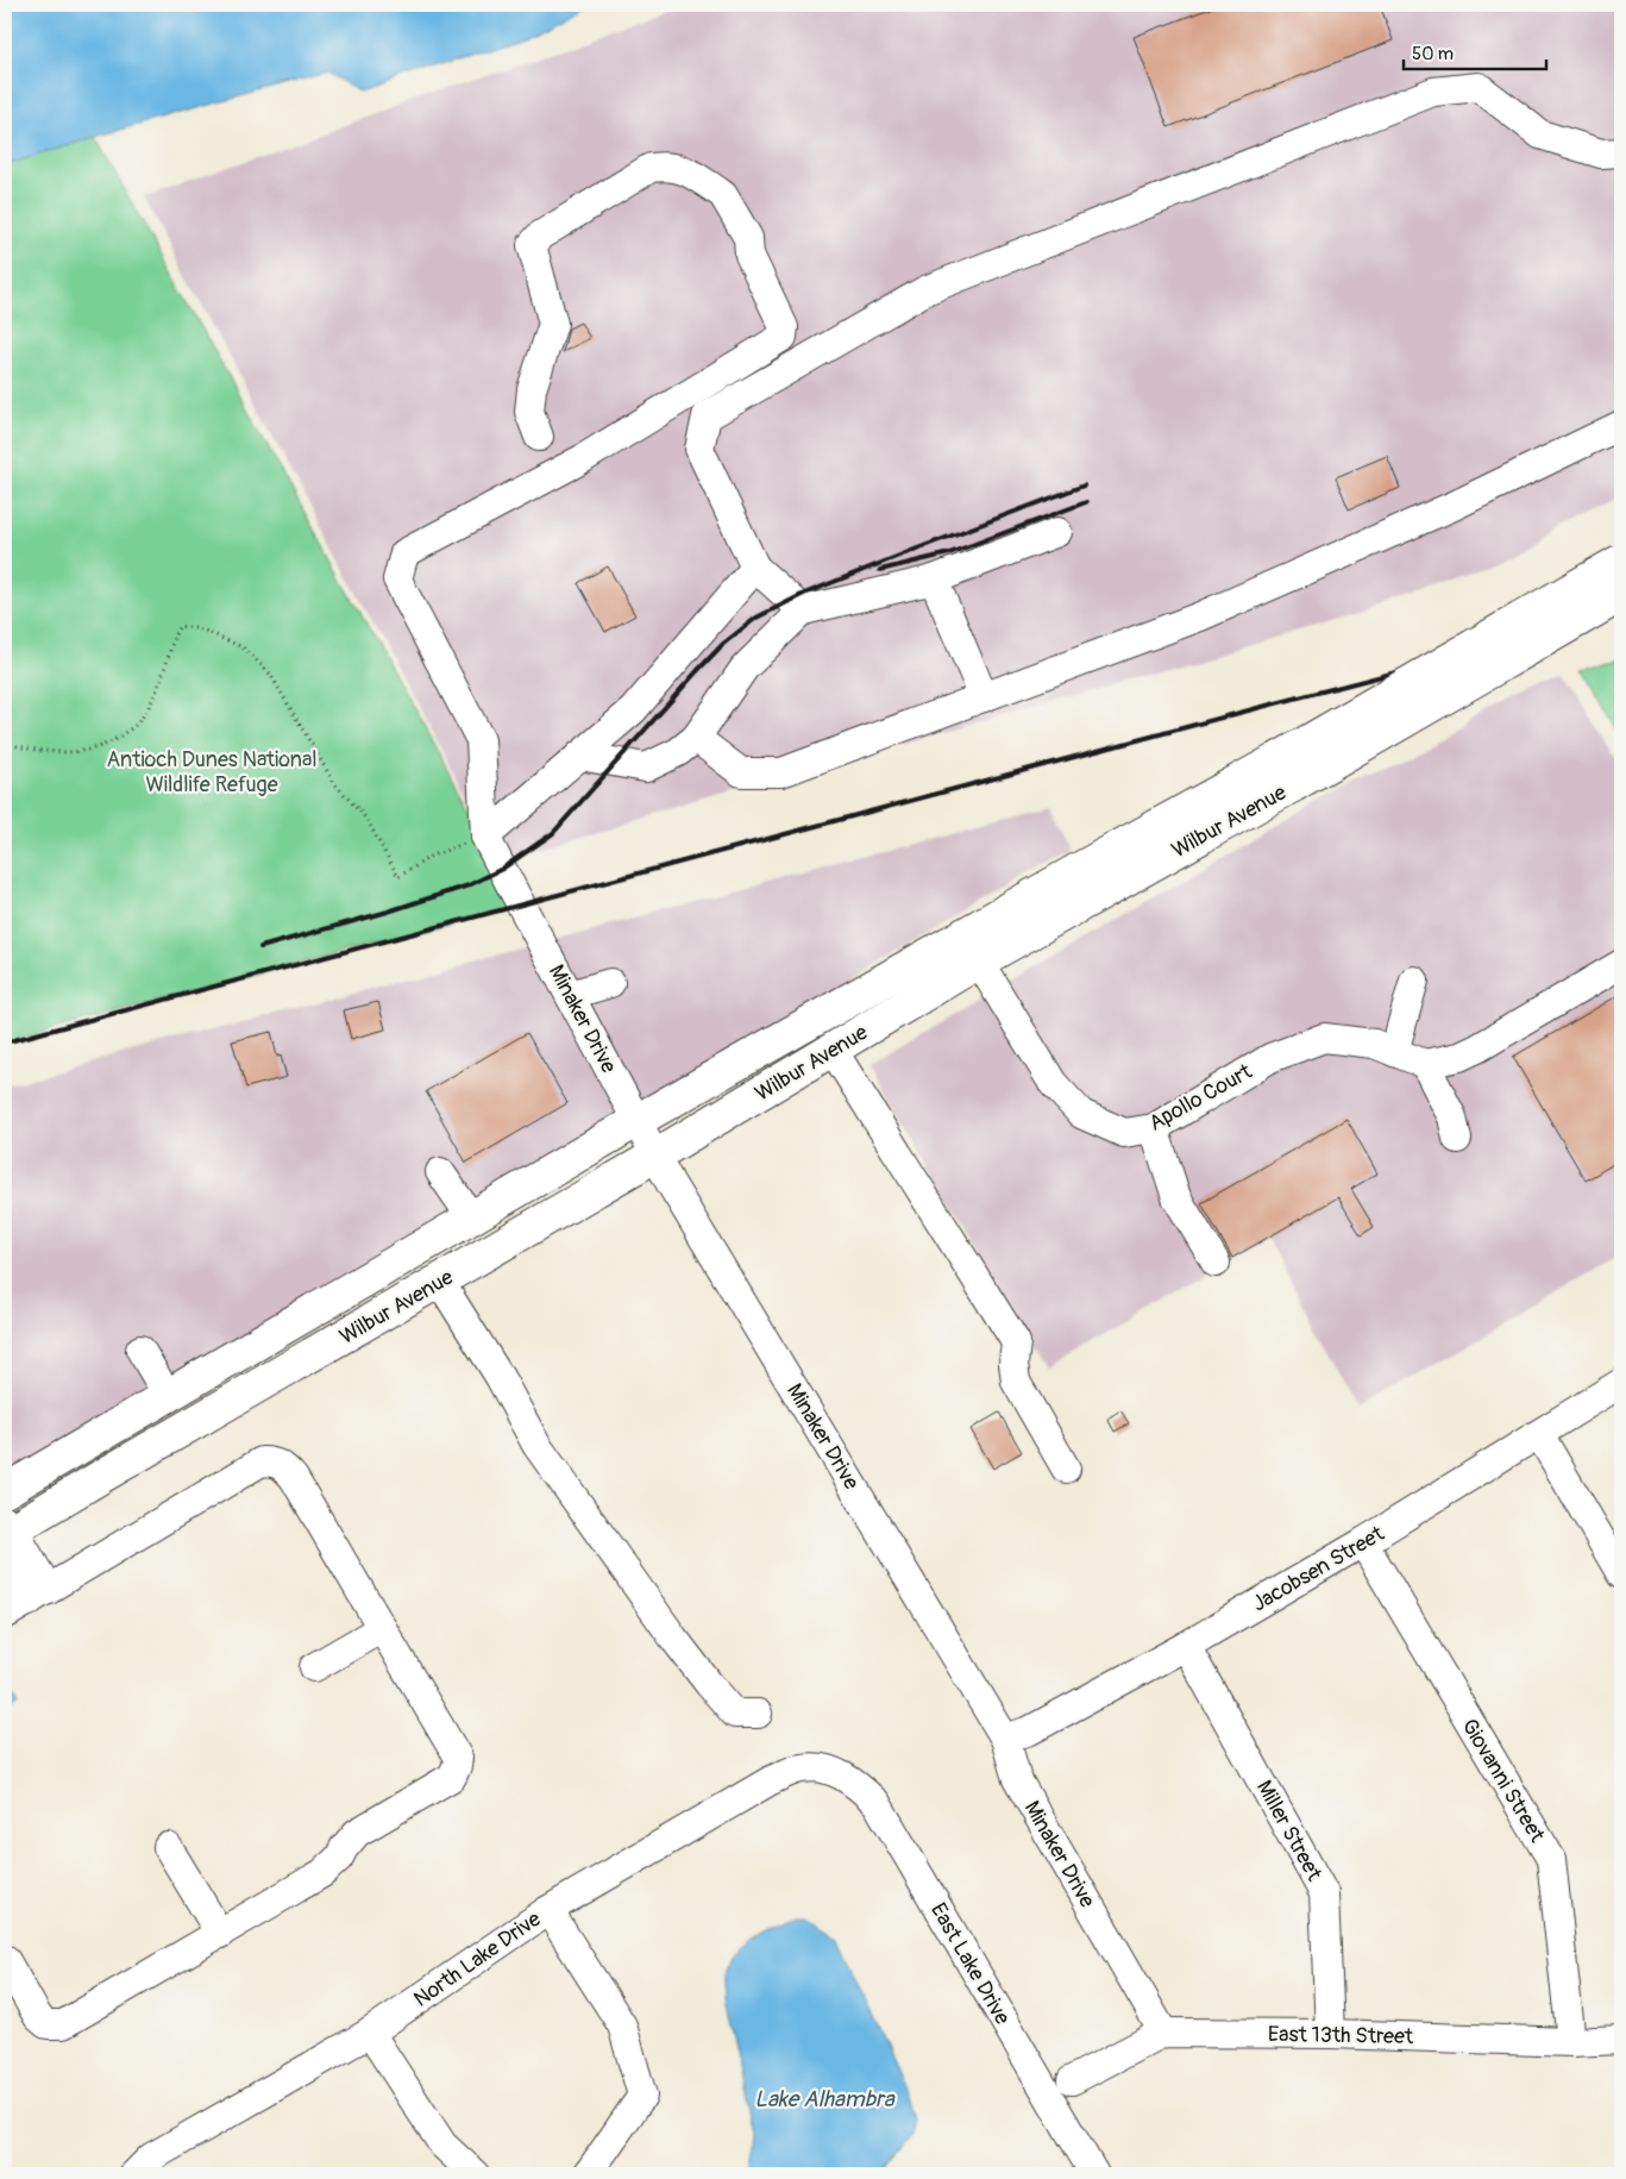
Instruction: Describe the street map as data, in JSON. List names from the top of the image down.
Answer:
{
  "streets": {
    "main road": ["Wilbur Avenue"],
    "street": [
      "Minaker Drive",
      "Apollo Court",
      "Jacobsen Street",
      "Giovanni Street",
      "Miller Street",
      "North Lake Drive",
      "East Lake Drive",
      "East 13th Street"
    ]
  },
  "crossings": [
    ["Wilbur Avenue", "Minaker Drive"],
    ["Wilbur Avenue", "Apollo Court"],
    ["Minaker Drive", "Jacobsen Street"],
    ["Minaker Drive", "East 13th Street"],
    ["Jacobsen Street", "Giovanni Street"],
    ["Jacobsen Street", "Miller Street"],
    ["Giovanni Street", "East 13th Street"],
    ["Miller Street", "East 13th Street"],
    ["North Lake Drive", "East Lake Drive"]
  ],
  "water": ["Lake Alhambra"],
  "parks": ["Antioch Dunes National Wildlife Refuge"],
  "scale_bar": "50 m"
}
